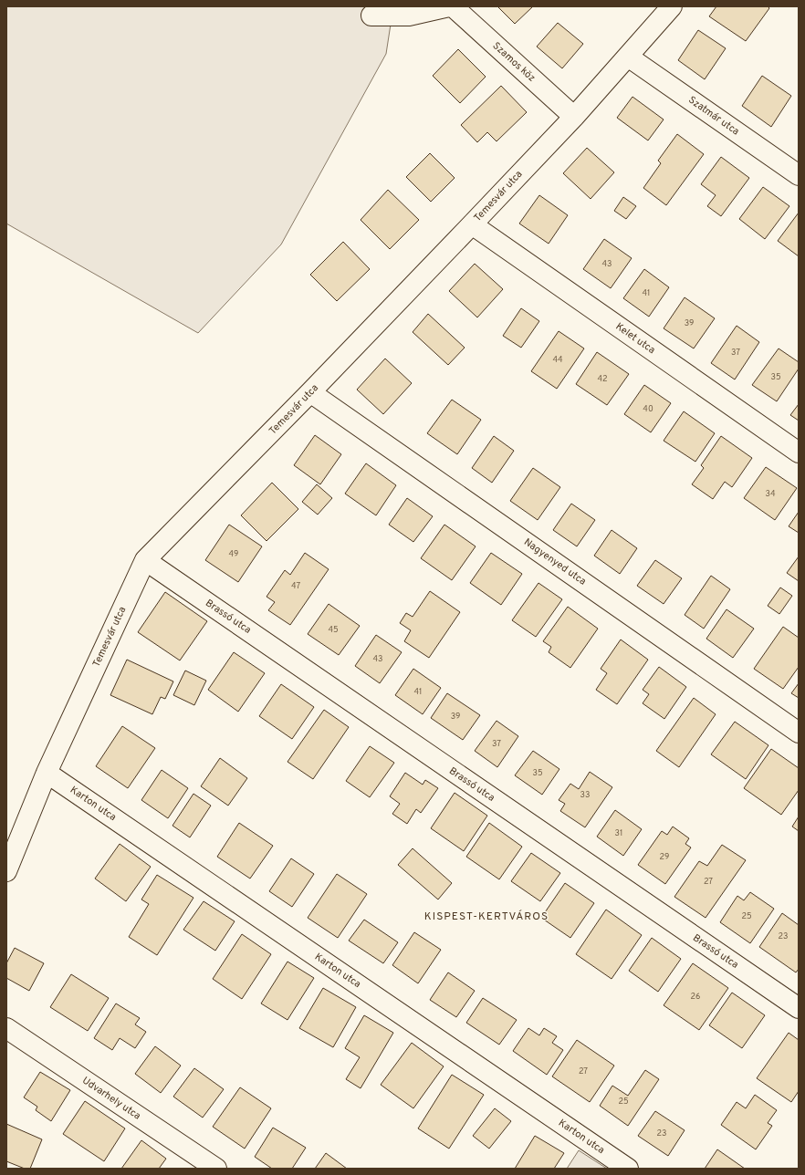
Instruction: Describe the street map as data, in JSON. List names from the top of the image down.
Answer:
{
  "streets": {
    "street": [
      "Szamos köz",
      "Szatmár utca",
      "Temesvár utca",
      "Kelet utca",
      "Nagyenyed utca",
      "Brassó utca",
      "Karton utca",
      "Udvarhely utca"
    ]
  },
  "crossings": [
    ["Szamos köz", "Temesvár utca"],
    ["Szatmár utca", "Temesvár utca"],
    ["Temesvár utca", "Kelet utca"],
    ["Temesvár utca", "Nagyenyed utca"],
    ["Temesvár utca", "Brassó utca"],
    ["Temesvár utca", "Karton utca"]
  ],
  "districts": ["KISPEST-KERTVÁROS"],
  "house_numbers": [
    "43",
    "41",
    "39",
    "37",
    "44",
    "35",
    "42",
    "40",
    "34",
    "49",
    "47",
    "45",
    "43",
    "41",
    "39",
    "37",
    "35",
    "33",
    "31",
    "29",
    "27",
    "25",
    "23",
    "26",
    "27",
    "25",
    "23"
  ]
}
